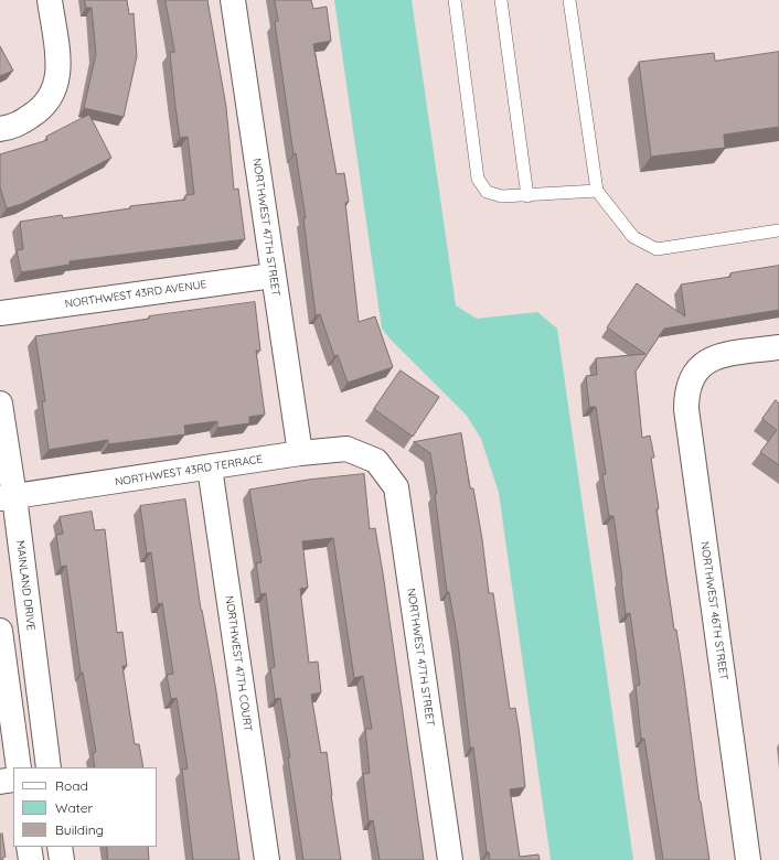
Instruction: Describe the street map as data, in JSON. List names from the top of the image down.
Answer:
{
  "streets": {
    "street": [
      "NORTHWEST 47TH STREET",
      "NORTHWEST 43RD AVENUE",
      "NORTHWEST 43RD TERRACE",
      "MAINLAND DRIVE",
      "NORTHWEST 46TH STREET",
      "NORTHWEST 47TH COURT"
    ]
  },
  "crossings": [
    ["NORTHWEST 47TH STREET", "NORTHWEST 43RD AVENUE"],
    ["NORTHWEST 47TH STREET", "NORTHWEST 43RD TERRACE"],
    ["NORTHWEST 43RD TERRACE", "MAINLAND DRIVE"],
    ["NORTHWEST 43RD TERRACE", "NORTHWEST 47TH COURT"]
  ],
  "legend": ["Road", "Water", "Building"]
}
